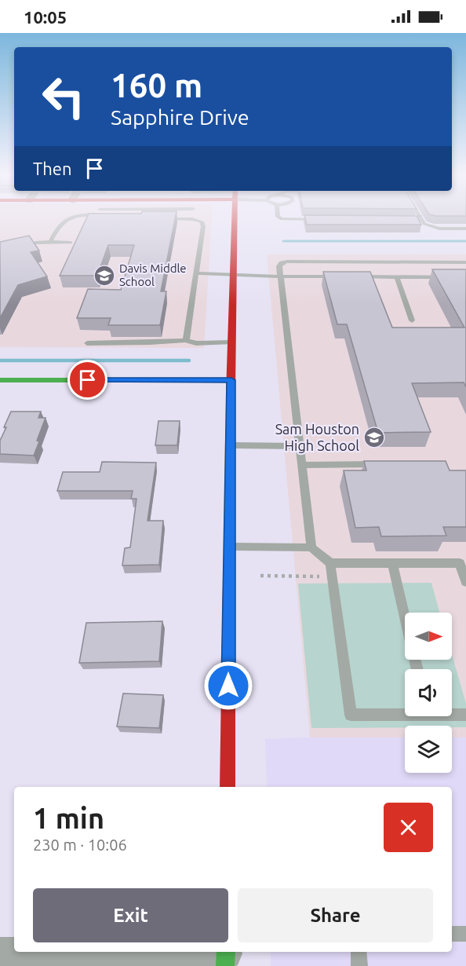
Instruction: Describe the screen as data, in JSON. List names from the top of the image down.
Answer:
{
  "places": {
    "school or university": ["Davis Middle School", "Sam Houston High School"]
  },
  "north": "right",
  "page": {
    "status": "10:05",
    "turn": ["160 m", "Sapphire Drive"],
    "then": "Then",
    "heading": ["1 min", "230 m · 10:06"],
    "buttons": ["Exit", "Share"]
  }
}
